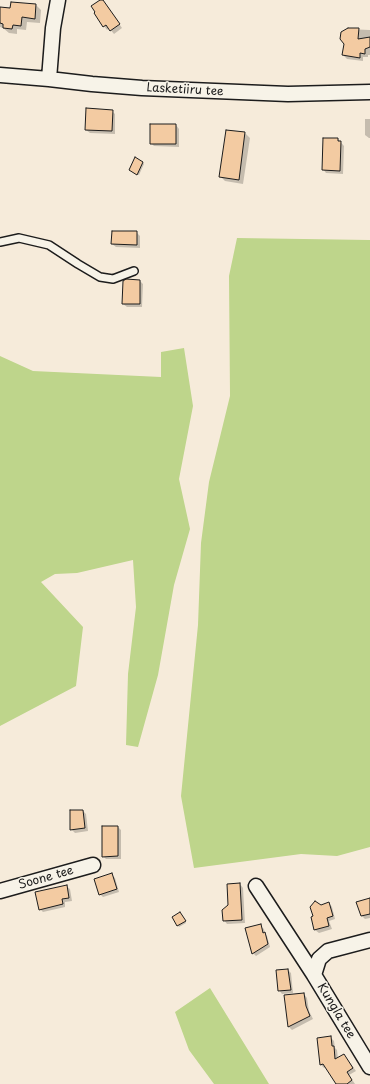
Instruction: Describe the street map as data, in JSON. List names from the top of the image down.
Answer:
{
  "streets": {
    "street": ["Lasketiiru tee", "Soone tee", "Kungla tee"]
  }
}
